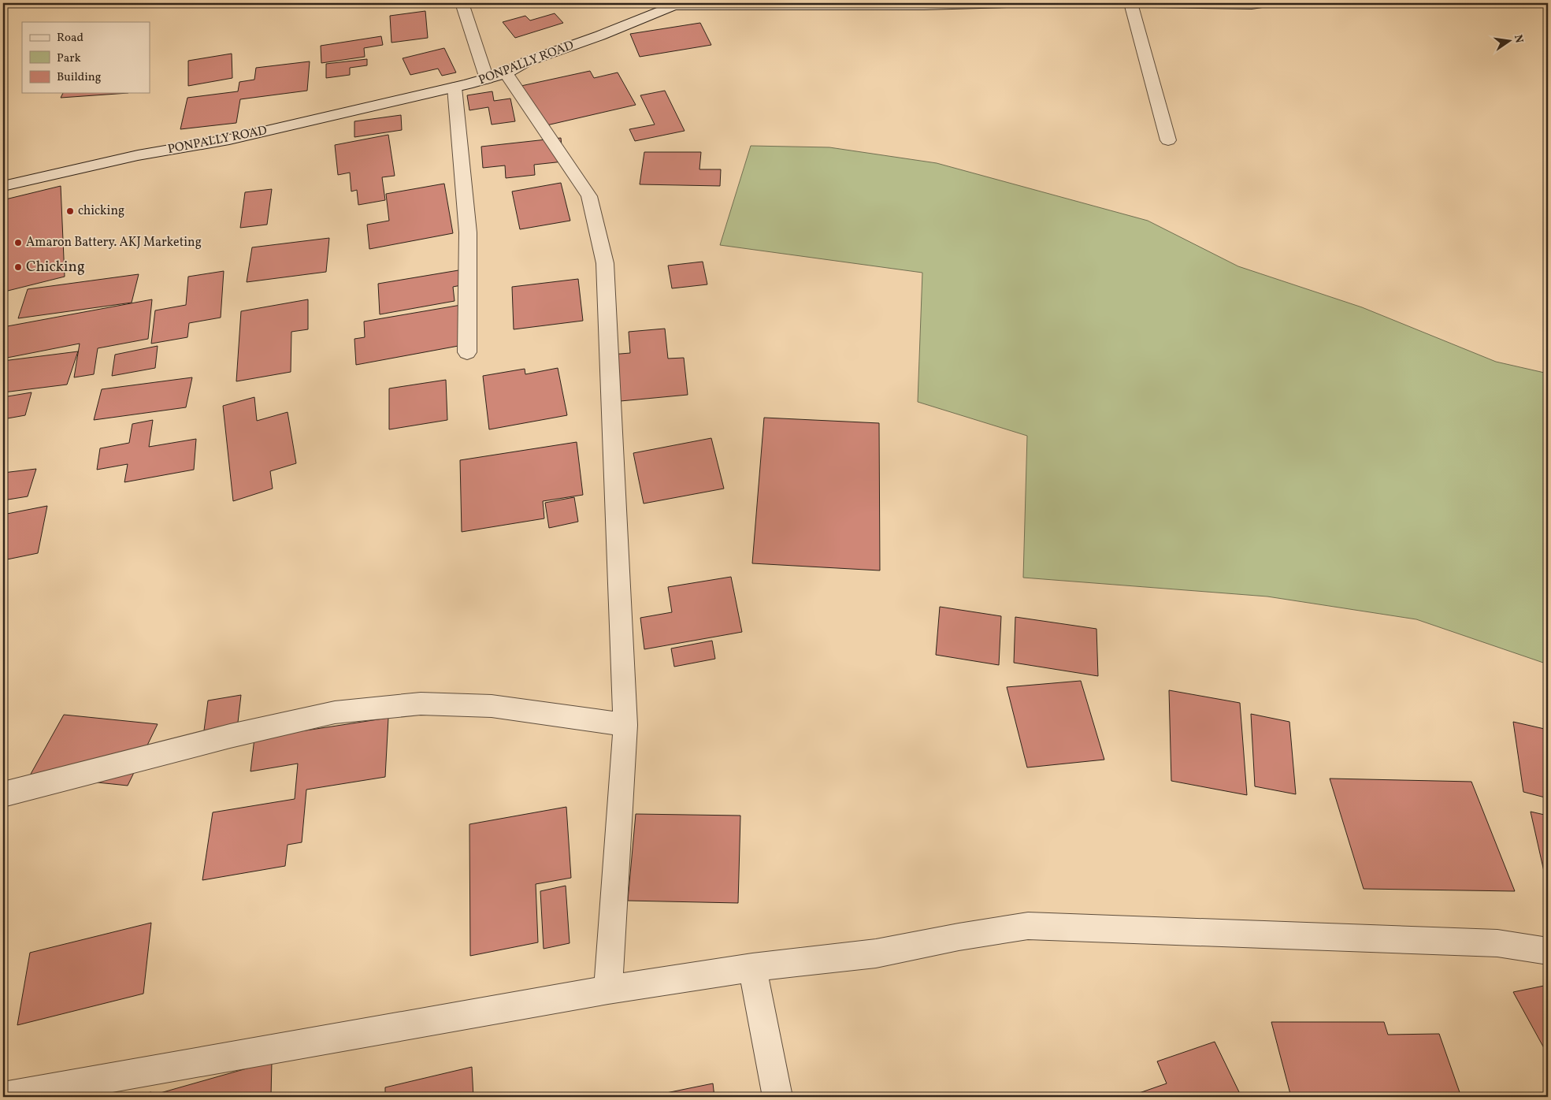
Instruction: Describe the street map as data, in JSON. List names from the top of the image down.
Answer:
{
  "streets": {
    "street": ["PONPALLY ROAD"]
  },
  "places": ["chicking", "Amaron Battery. AKJ Marketing", "Chicking"],
  "legend": ["Road", "Park", "Building"],
  "north": "right"
}
